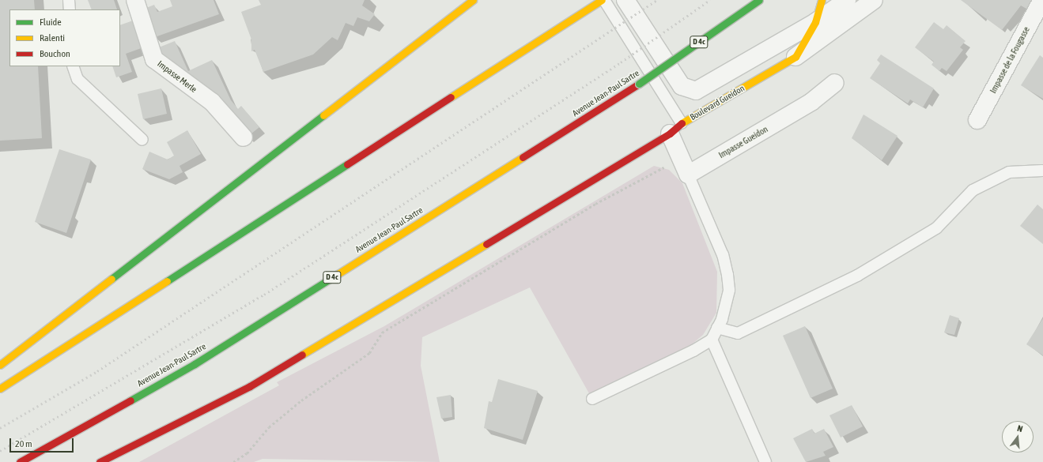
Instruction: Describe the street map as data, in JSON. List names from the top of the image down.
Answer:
{
  "streets": {
    "main road": ["D 4c", "Avenue Jean-Paul Sartre", "Boulevard Gueidon"],
    "street": ["Impasse de la Fougasse", "Impasse Merle", "Impasse Gueidon"]
  },
  "legend": ["Fluide", "Ralenti", "Bouchon"],
  "scale_bar": "20 m",
  "north": "top"
}
